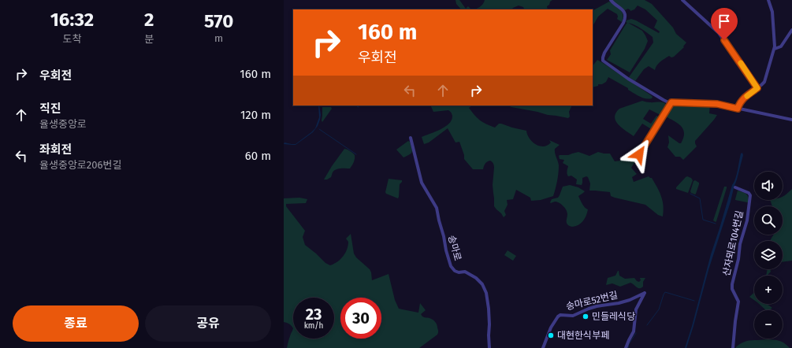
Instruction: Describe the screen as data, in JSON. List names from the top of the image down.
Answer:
{
  "streets": {
    "street": ["산자뫼로104번길", "송마로", "송마로52번길"]
  },
  "places": ["민들레식당", "대현한식부페"],
  "page": {
    "eta": [
      "16:32",
      "도착",
      "2",
      "분",
      "570",
      "m"
    ],
    "turn": ["160 m", "우회전"],
    "list": [
      {
        "name": "우회전",
        "value": "160 m"
      },
      {
        "name": "직진",
        "note": "율생중앙로",
        "value": "120 m"
      },
      {
        "name": "좌회전",
        "note": "율생중앙로206번길",
        "value": "60 m"
      }
    ],
    "map_buttons": ["+", "−"],
    "speed": "23 km/h",
    "limit": "30",
    "buttons": ["종료", "공유"]
  }
}
